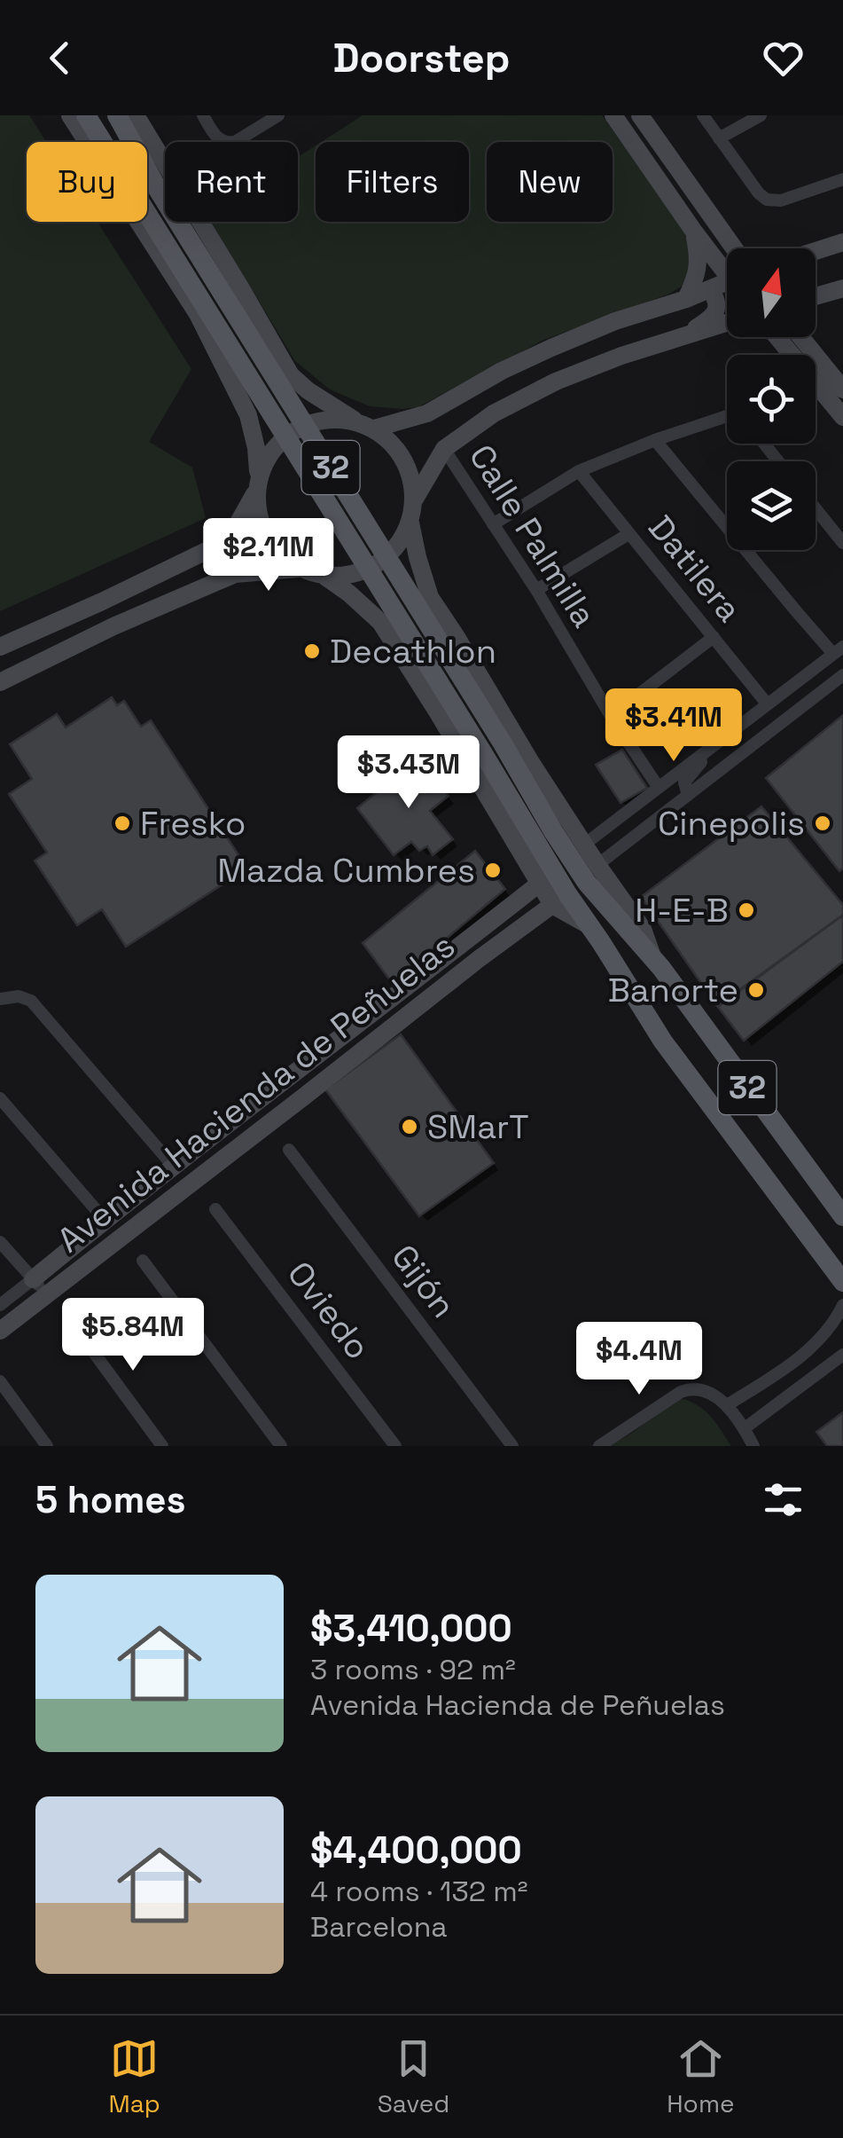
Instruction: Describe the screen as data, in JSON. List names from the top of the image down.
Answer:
{
  "streets": {
    "main road": ["32"],
    "street": [
      "Calle Palmilla",
      "Datilera",
      "Avenida Hacienda de Peñuelas",
      "Gijón",
      "Oviedo"
    ]
  },
  "places": [
    "Decathlon",
    "Fresko",
    "Cinepolis",
    "Mazda Cumbres",
    "H-E-B",
    "Banorte",
    "SMarT"
  ],
  "north": "top",
  "page": {
    "header": "Doorstep",
    "chip": [
      "Buy",
      "Rent",
      "Filters",
      "New"
    ],
    "price": [
      "$2.11M",
      "$3.41M",
      "$3.43M",
      "$5.84M",
      "$4.4M"
    ],
    "heading": "5 homes",
    "list": [
      {
        "name": "$3,410,000",
        "note": "3 rooms · 92 m² · Avenida Hacienda de Peñuelas"
      },
      {
        "name": "$4,400,000",
        "note": "4 rooms · 132 m² · Barcelona"
      }
    ],
    "tabs": ["Map", "Saved", "Home"]
  }
}
